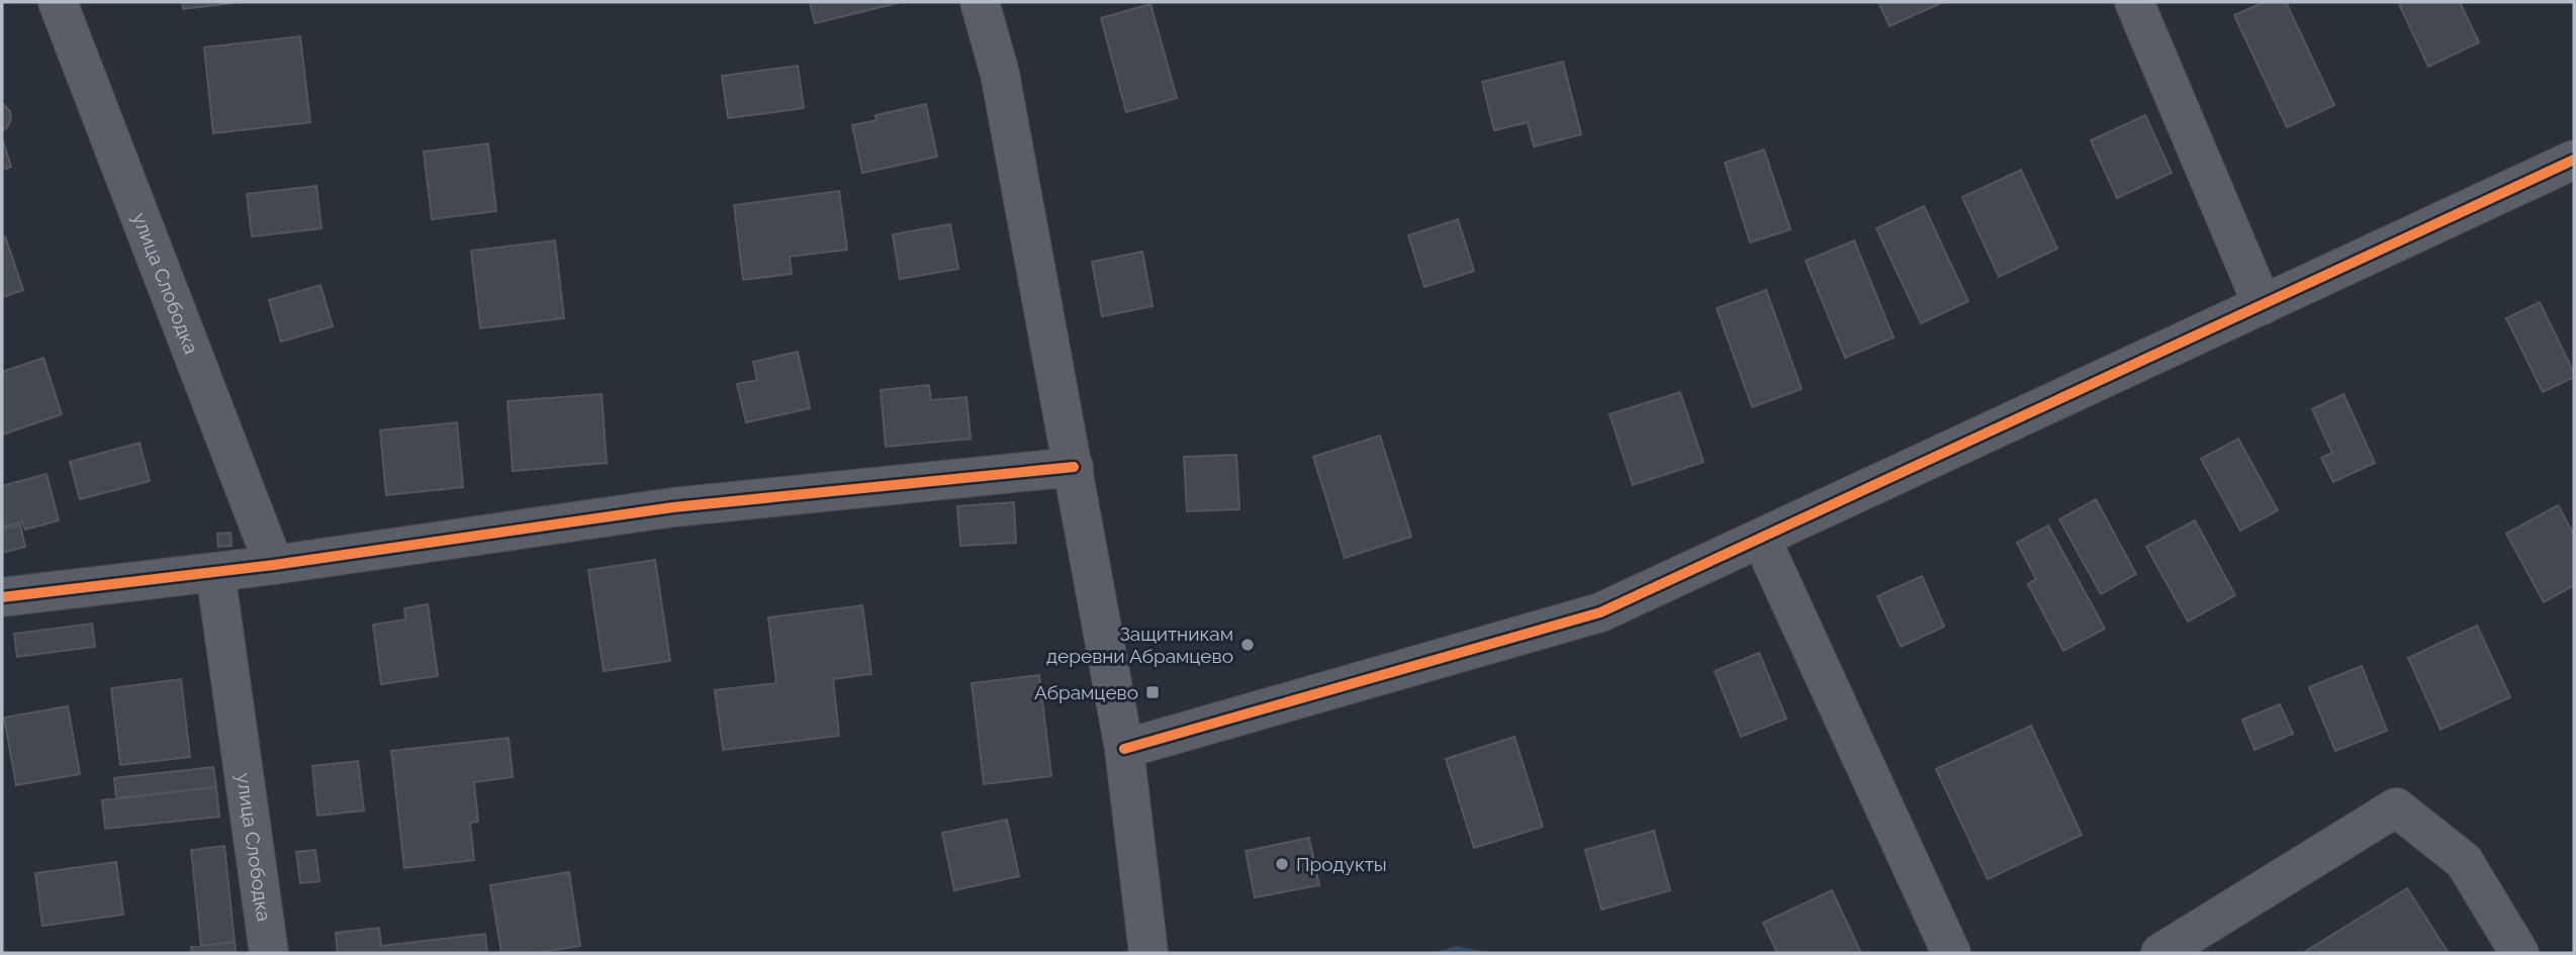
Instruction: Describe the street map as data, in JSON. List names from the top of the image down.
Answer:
{
  "streets": {
    "street": ["улица Слободка"]
  },
  "places": {
    "other": ["Защитникам деревни Абрамцево", "Продукты"],
    "transit": ["Абрамцево"]
  }
}
